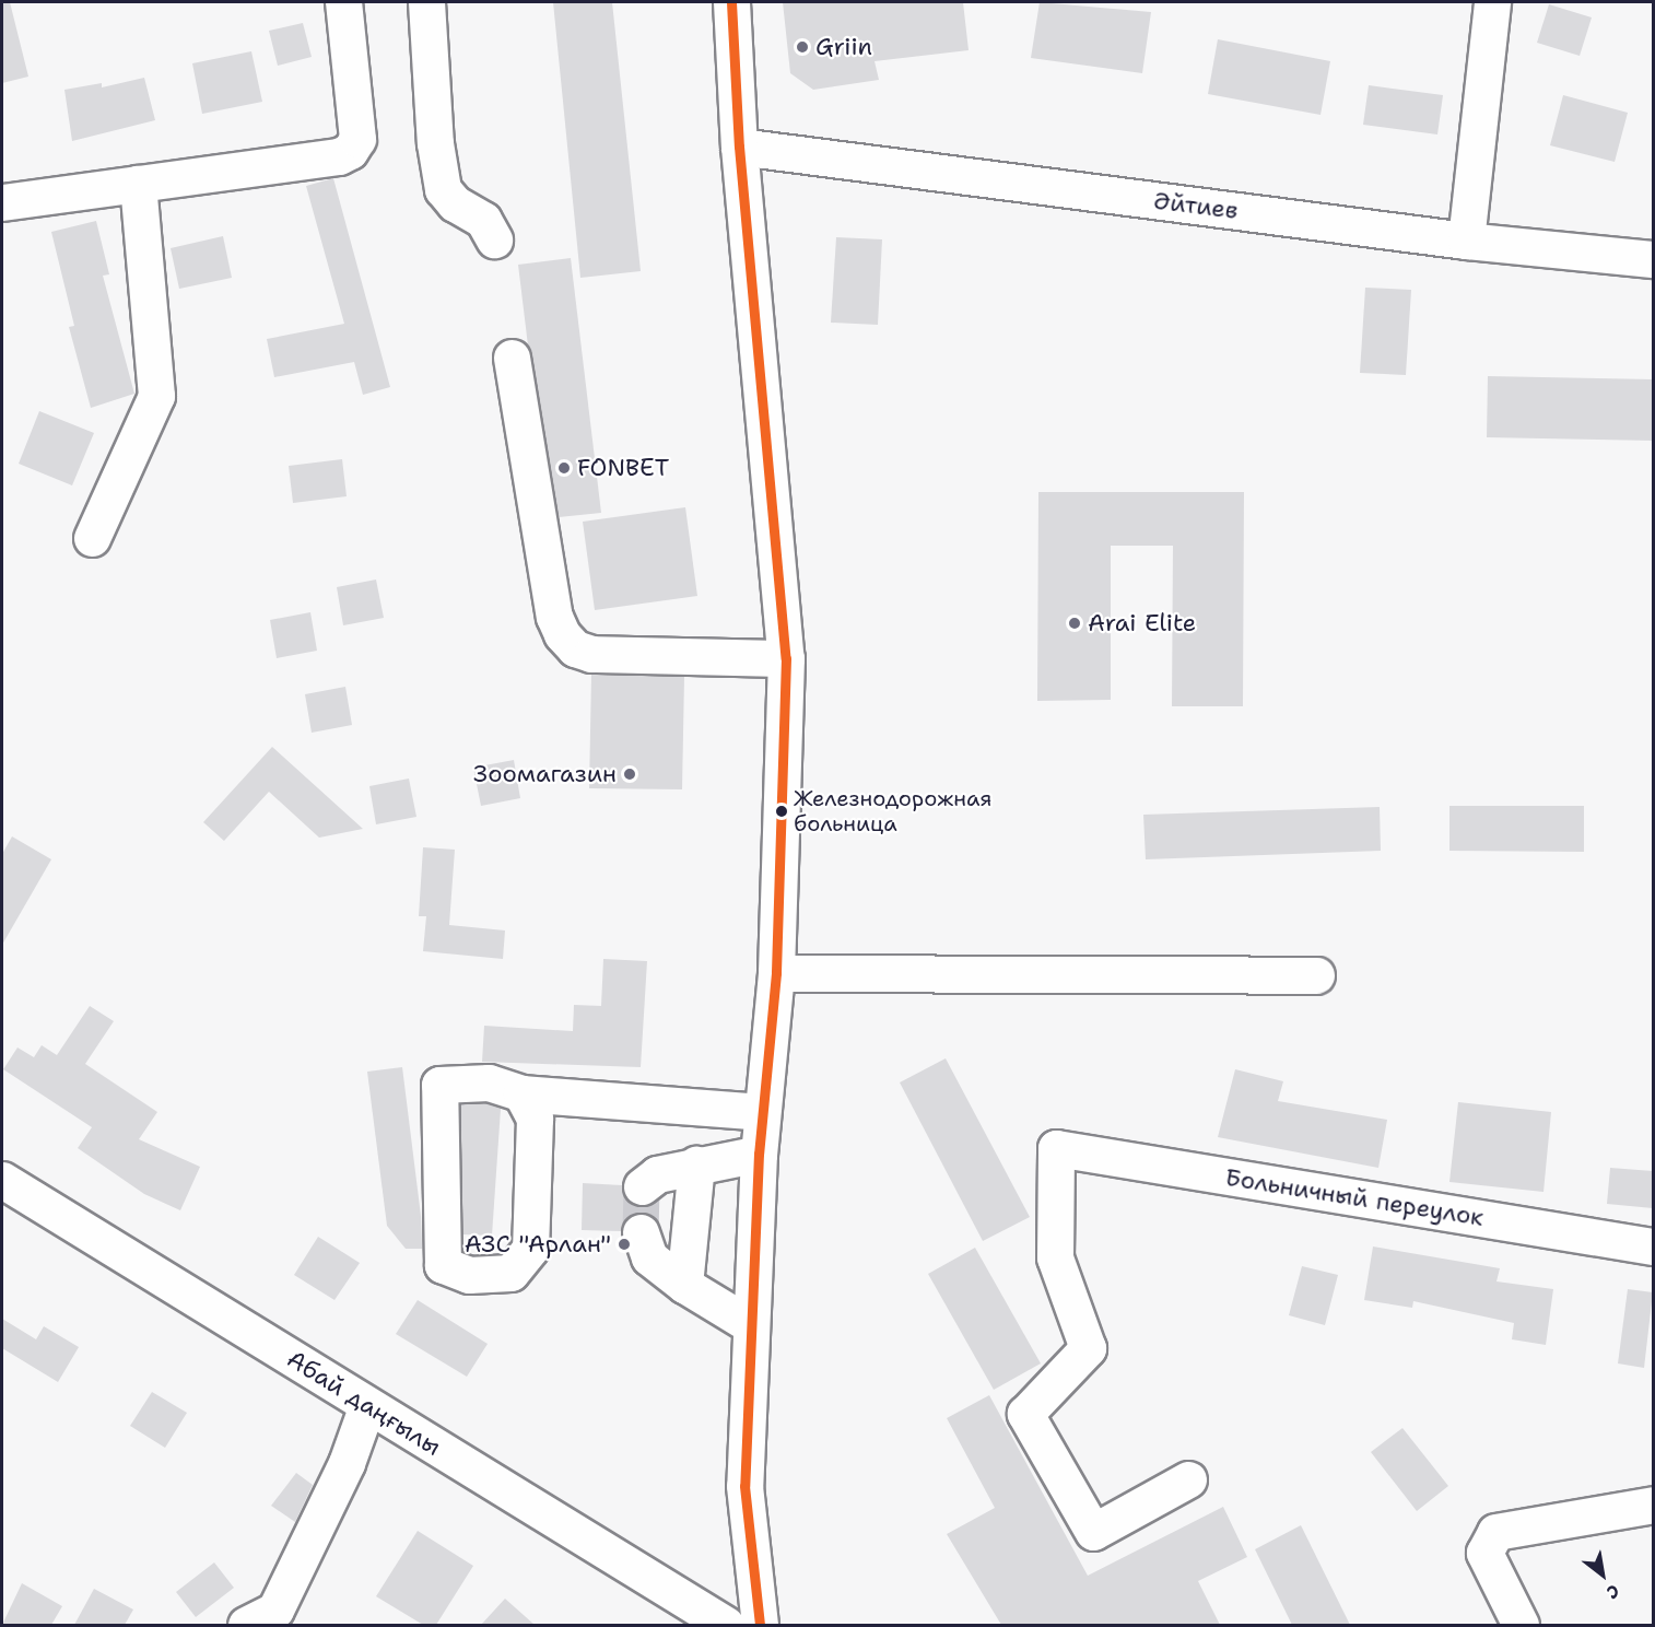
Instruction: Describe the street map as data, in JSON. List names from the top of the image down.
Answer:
{
  "streets": {
    "street": ["Әйтиев", "Больничный переулок", "Абай даңғылы"]
  },
  "places": [
    "Griin",
    "FONBET",
    "Arai Elite",
    "Зоомагазин",
    "Железнодорожная больница",
    "АЗС \"Арлан\""
  ],
  "north": "bottom right"
}
